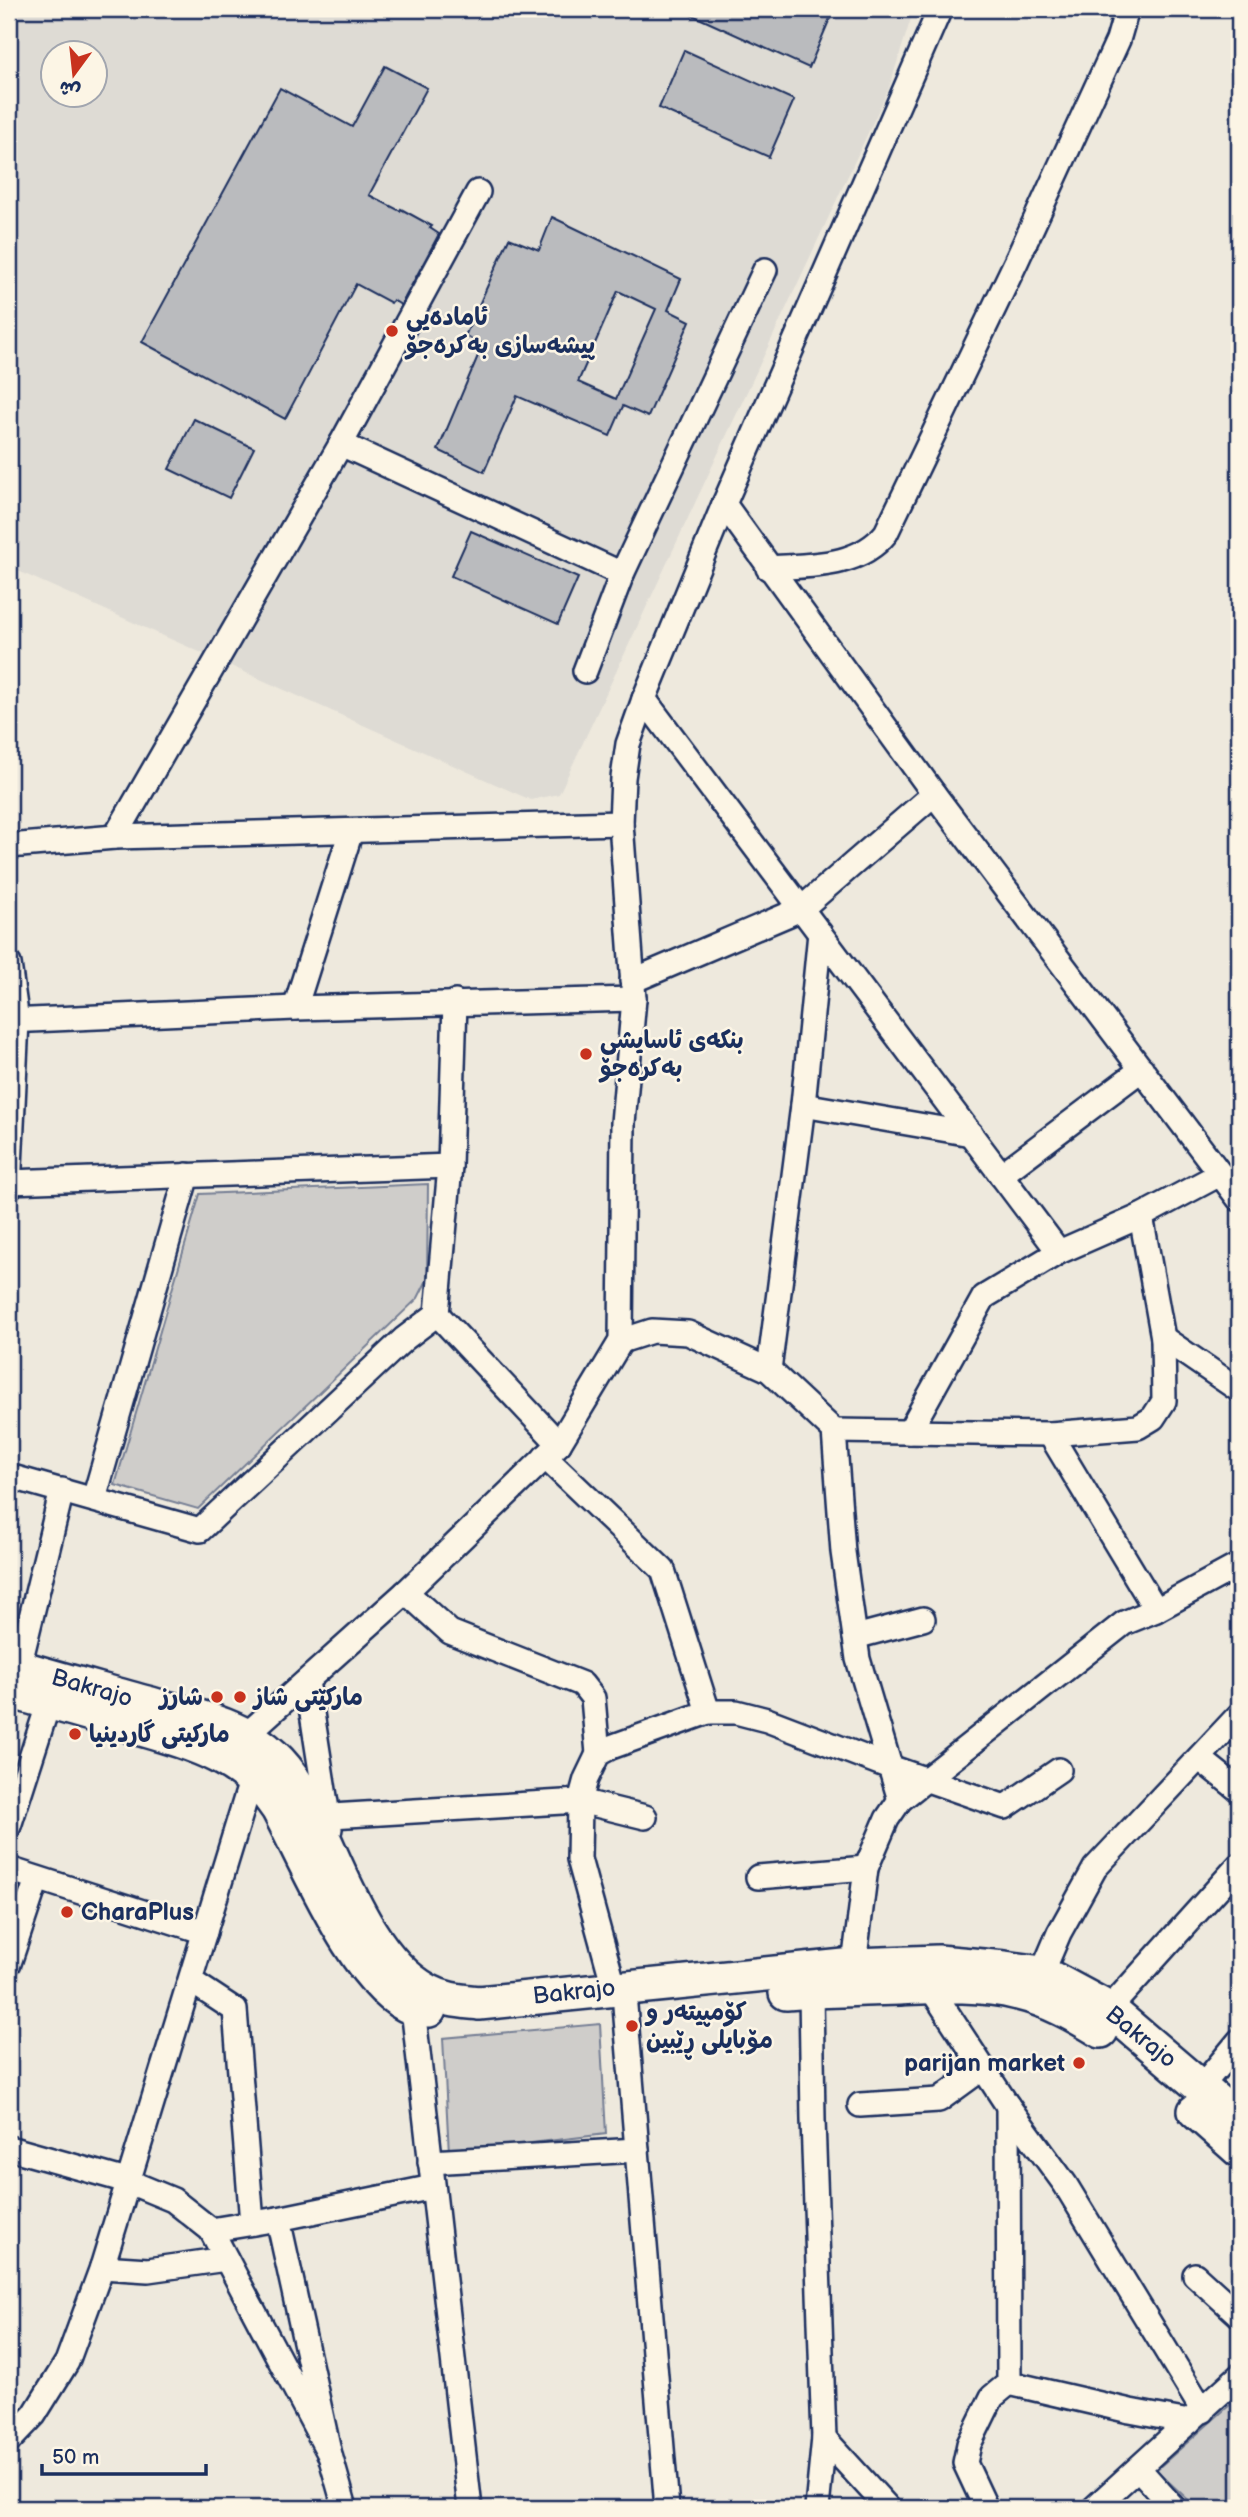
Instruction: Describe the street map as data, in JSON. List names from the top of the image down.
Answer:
{
  "streets": {
    "street": ["Bakrajo"]
  },
  "places": [
    "ئامادەیی پیشەسازی بەکرەجۆ",
    "بنکەی ئاسایشی بەکرەجۆ",
    "شارز",
    "مارکێتی شاز",
    "مارکیتی گاردینیا",
    "CharaPlus",
    "کۆمپیتەر و مۆبایلی ڕێبین",
    "parijan market"
  ],
  "scale_bar": "50 m",
  "north": "bottom"
}
